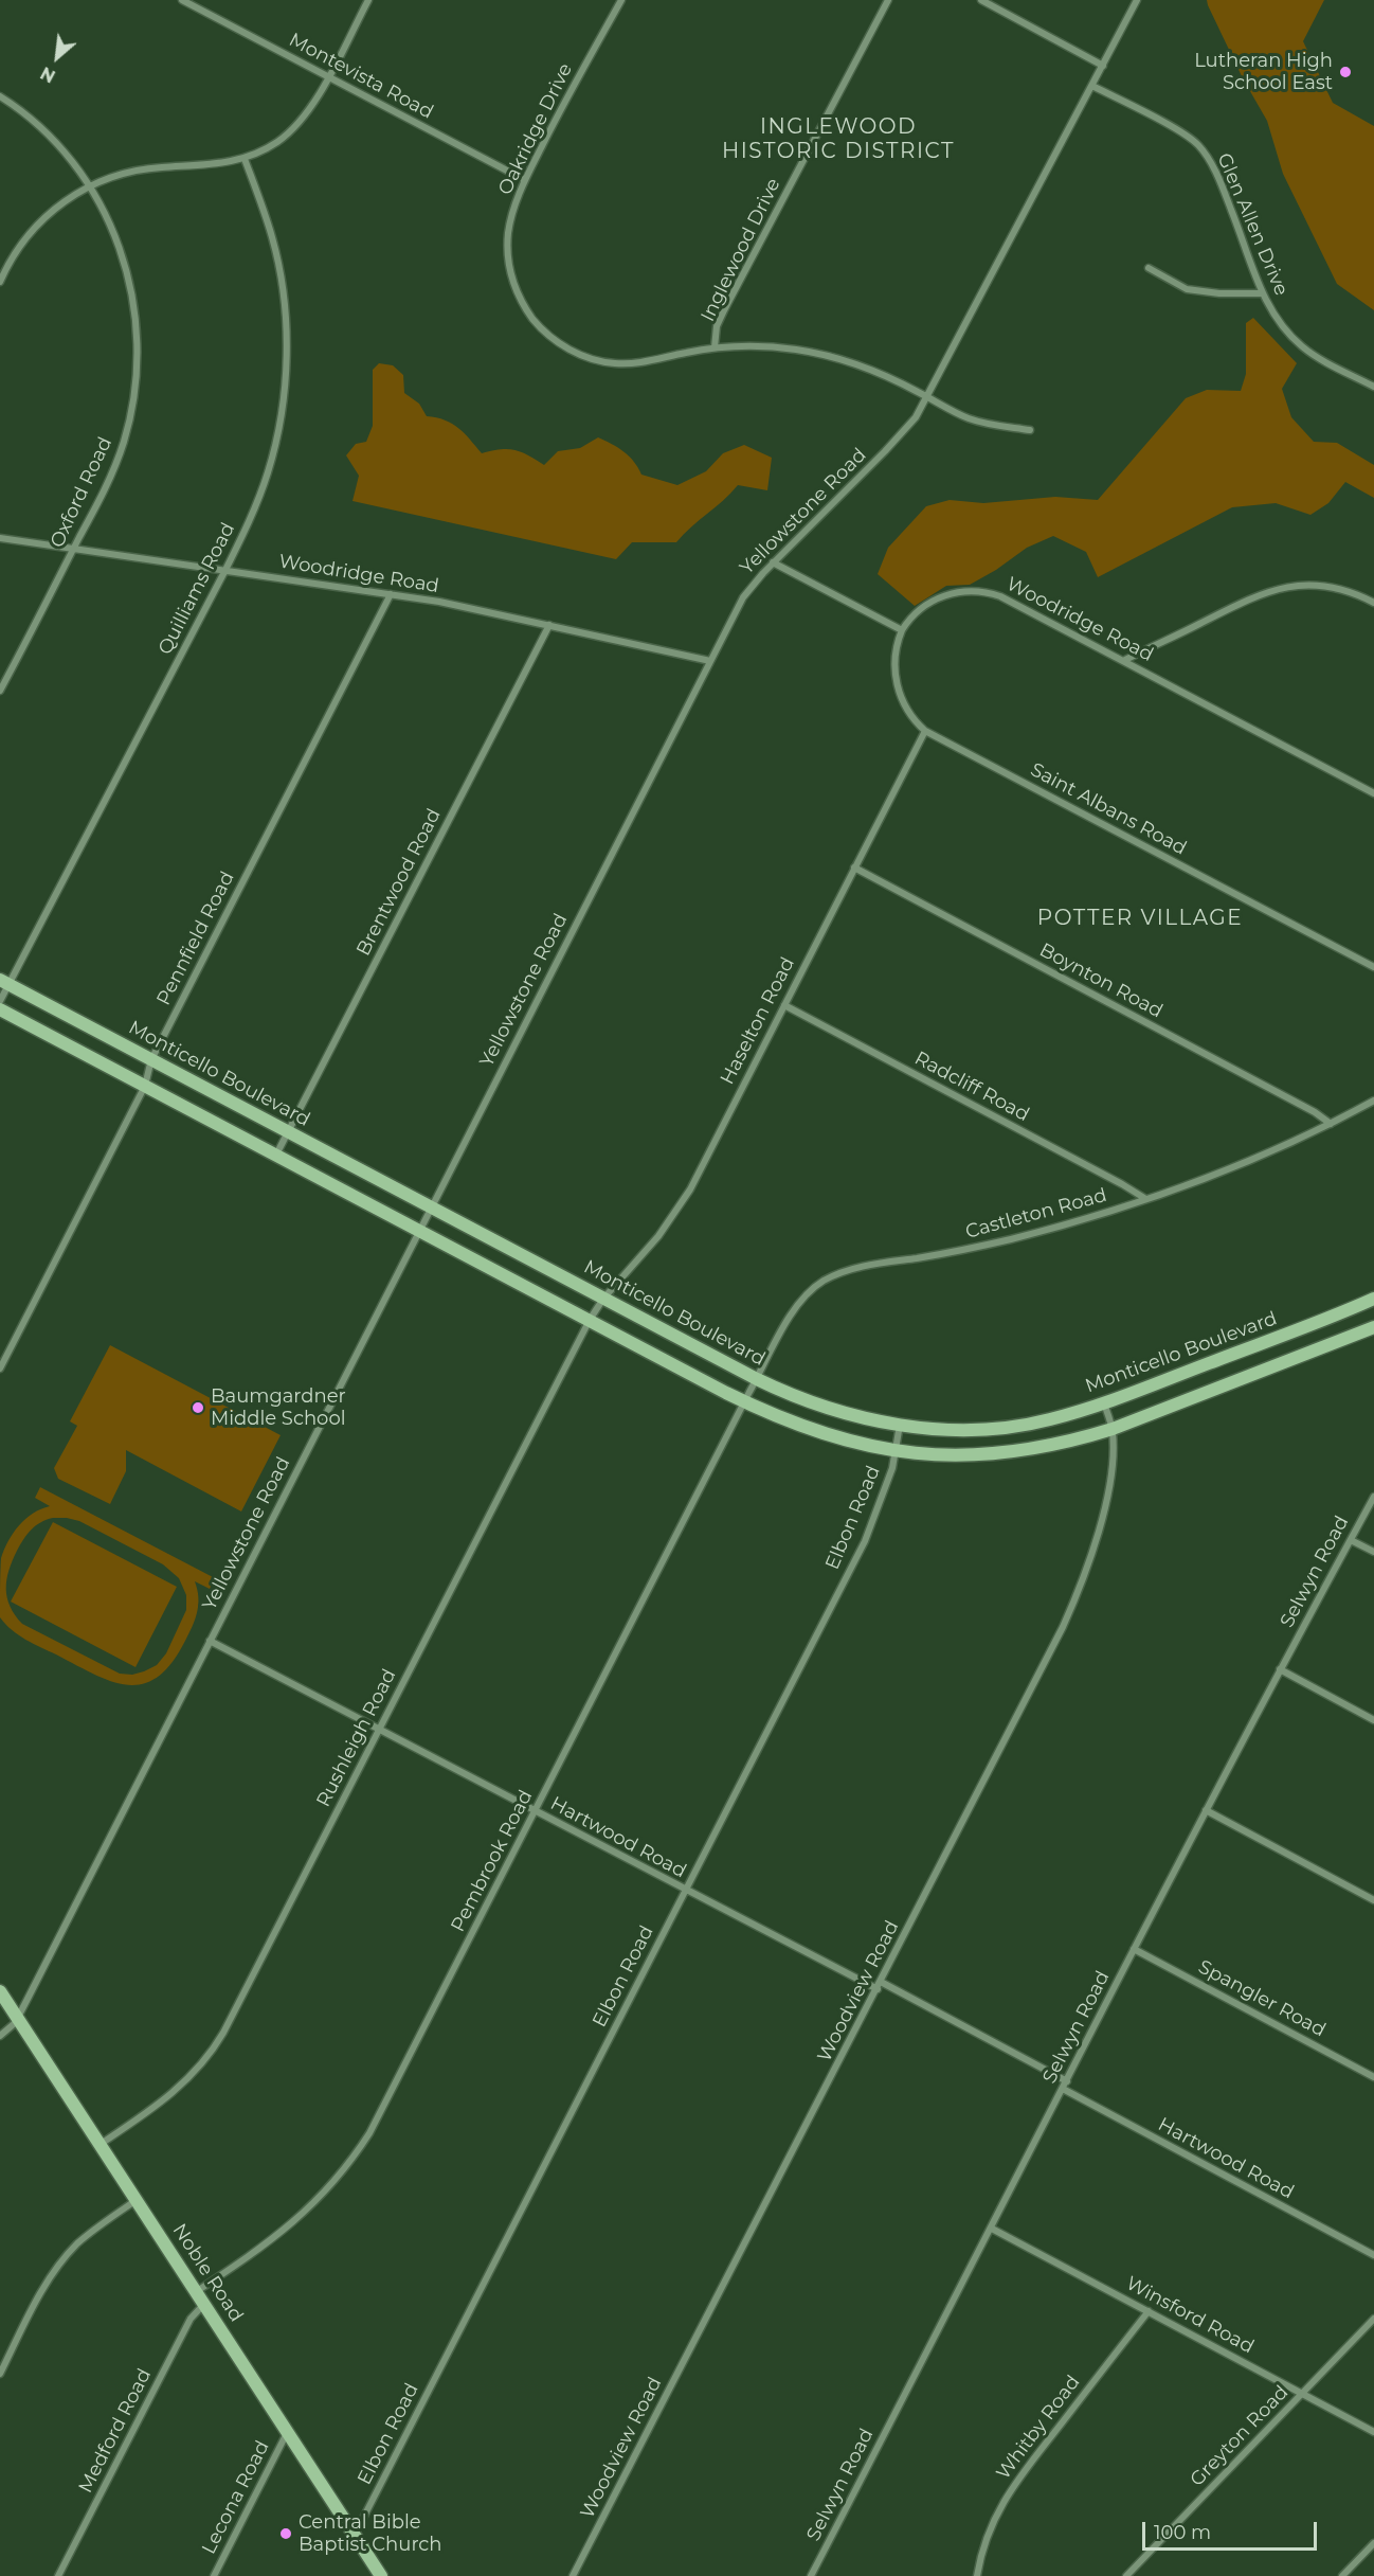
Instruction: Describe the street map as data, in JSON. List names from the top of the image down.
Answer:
{
  "streets": {
    "main road": ["Monticello Boulevard", "Noble Road"],
    "street": [
      "Montevista Road",
      "Oakridge Drive",
      "Glen Allen Drive",
      "Inglewood Drive",
      "Oxford Road",
      "Yellowstone Road",
      "Woodridge Road",
      "Quilliams Road",
      "Saint Albans Road",
      "Brentwood Road",
      "Pennfield Road",
      "Boynton Road",
      "Haselton Road",
      "Radcliff Road",
      "Castleton Road",
      "Elbon Road",
      "Selwyn Road",
      "Rushleigh Road",
      "Hartwood Road",
      "Pembrook Road",
      "Woodview Road",
      "Spangler Road",
      "Winsford Road",
      "Whitby Road",
      "Medford Road",
      "Greyton Road",
      "Lecona Road"
    ]
  },
  "crossings": [
    ["Montevista Road", "Oakridge Drive"],
    ["Oakridge Drive", "Inglewood Drive"],
    ["Oakridge Drive", "Yellowstone Road"],
    ["Glen Allen Drive", "Yellowstone Road"],
    ["Oxford Road", "Woodridge Road"],
    ["Yellowstone Road", "Woodridge Road"],
    ["Yellowstone Road", "Monticello Boulevard"],
    ["Yellowstone Road", "Hartwood Road"],
    ["Yellowstone Road", "Noble Road"],
    ["Woodridge Road", "Quilliams Road"],
    ["Woodridge Road", "Saint Albans Road"],
    ["Woodridge Road", "Brentwood Road"],
    ["Woodridge Road", "Pennfield Road"],
    ["Quilliams Road", "Monticello Boulevard"],
    ["Saint Albans Road", "Haselton Road"],
    ["Brentwood Road", "Monticello Boulevard"],
    ["Pennfield Road", "Monticello Boulevard"],
    ["Boynton Road", "Haselton Road"],
    ["Boynton Road", "Castleton Road"],
    ["Haselton Road", "Monticello Boulevard"],
    ["Haselton Road", "Radcliff Road"],
    ["Haselton Road", "Rushleigh Road"],
    ["Monticello Boulevard", "Castleton Road"],
    ["Monticello Boulevard", "Elbon Road"],
    ["Monticello Boulevard", "Rushleigh Road"],
    ["Monticello Boulevard", "Pembrook Road"],
    ["Monticello Boulevard", "Woodview Road"],
    ["Radcliff Road", "Castleton Road"],
    ["Castleton Road", "Pembrook Road"],
    ["Elbon Road", "Hartwood Road"],
    ["Elbon Road", "Noble Road"],
    ["Selwyn Road", "Hartwood Road"],
    ["Selwyn Road", "Spangler Road"],
    ["Selwyn Road", "Winsford Road"],
    ["Rushleigh Road", "Hartwood Road"],
    ["Rushleigh Road", "Noble Road"],
    ["Hartwood Road", "Pembrook Road"],
    ["Hartwood Road", "Woodview Road"],
    ["Pembrook Road", "Noble Road"],
    ["Noble Road", "Medford Road"],
    ["Noble Road", "Lecona Road"],
    ["Winsford Road", "Whitby Road"],
    ["Winsford Road", "Greyton Road"]
  ],
  "districts": ["INGLEWOOD HISTORIC DISTRICT", "POTTER VILLAGE"],
  "places": ["Lutheran High School East", "Baumgardner Middle School", "Central Bible Baptist Church"],
  "scale_bar": "100 m",
  "north": "bottom left"
}
